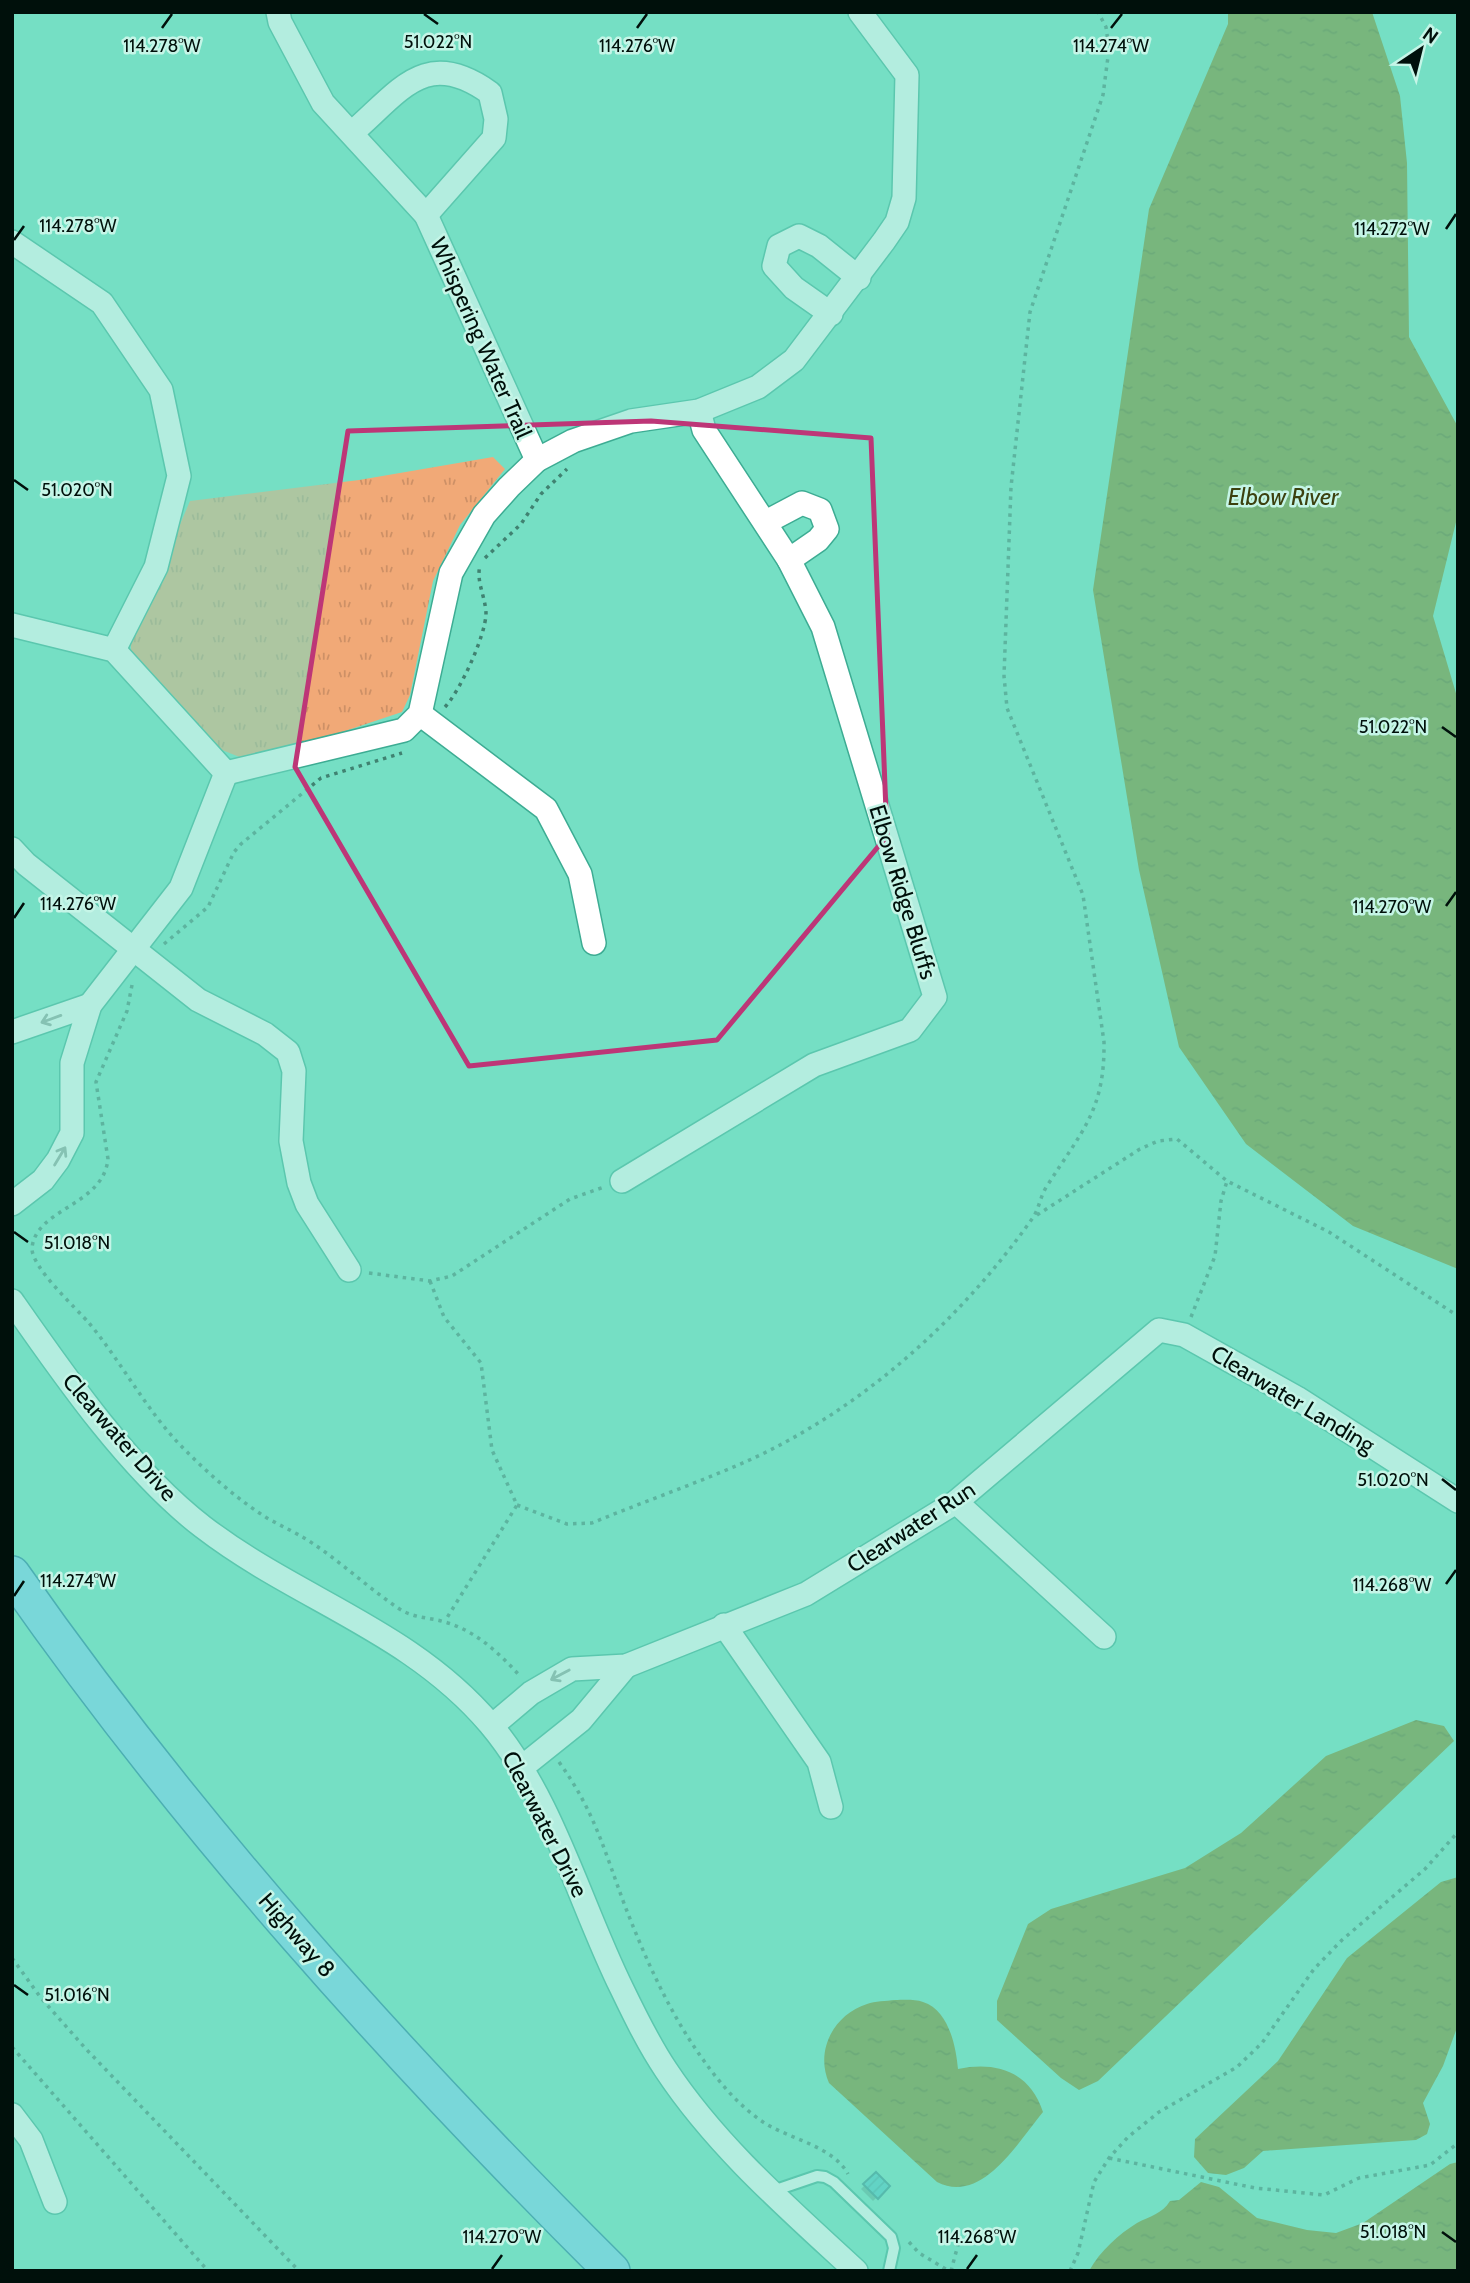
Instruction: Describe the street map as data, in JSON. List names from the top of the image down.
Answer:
{
  "streets": {
    "main road": ["Highway 8"],
    "street": [
      "Whispering Water Trail",
      "Elbow Ridge Bluffs",
      "Clearwater Landing",
      "Clearwater Drive",
      "Clearwater Run"
    ]
  },
  "crossings": [
    ["Clearwater Landing", "Clearwater Run"],
    ["Clearwater Drive", "Clearwater Run"]
  ],
  "water": ["Elbow River"],
  "north": "top right",
  "coordinates": [
    "51.022°N",
    "114.278°W",
    "114.276°W",
    "114.274°W",
    "114.272°W",
    "51.020°N",
    "114.270°W",
    "51.018°N",
    "114.268°W",
    "51.016°N"
  ]
}
